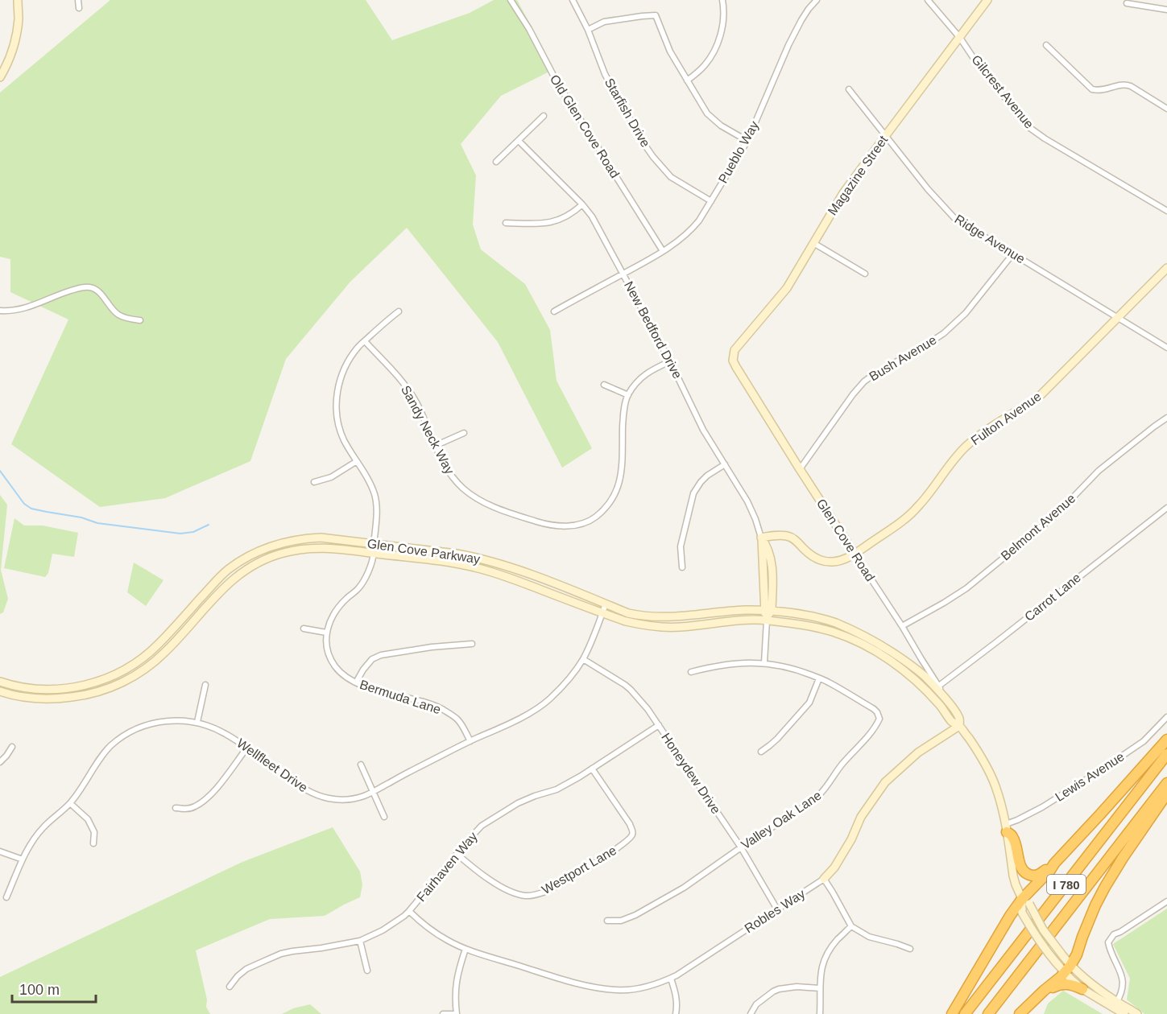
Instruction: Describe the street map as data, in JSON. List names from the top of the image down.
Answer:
{
  "streets": {
    "highway": ["I 780"],
    "main road": [
      "Magazine Street",
      "New Bedford Drive",
      "Fulton Avenue",
      "Glen Cove Road",
      "Glen Cove Parkway",
      "Robles Way"
    ],
    "street": [
      "Gilcrest Avenue",
      "Starfish Drive",
      "Old Glen Cove Road",
      "Pueblo Way",
      "Ridge Avenue",
      "Bush Avenue",
      "Sandy Neck Way",
      "Belmont Avenue",
      "Carrot Lane",
      "Bermuda Lane",
      "Wellfleet Drive",
      "Honeydew Drive",
      "Lewis Avenue",
      "Valley Oak Lane",
      "Fairhaven Way",
      "Westport Lane"
    ]
  },
  "crossings": [
    ["Gilcrest Avenue", "Magazine Street"],
    ["Starfish Drive", "Pueblo Way"],
    ["Old Glen Cove Road", "Pueblo Way"],
    ["Pueblo Way", "New Bedford Drive"],
    ["Magazine Street", "Ridge Avenue"],
    ["Magazine Street", "Glen Cove Road"],
    ["Ridge Avenue", "Bush Avenue"],
    ["Ridge Avenue", "Fulton Avenue"],
    ["New Bedford Drive", "Fulton Avenue"],
    ["New Bedford Drive", "Sandy Neck Way"],
    ["New Bedford Drive", "Glen Cove Parkway"],
    ["New Bedford Drive", "Valley Oak Lane"],
    ["Bush Avenue", "Glen Cove Road"],
    ["Fulton Avenue", "Glen Cove Road"],
    ["Belmont Avenue", "Glen Cove Road"],
    ["Glen Cove Road", "Glen Cove Parkway"],
    ["Glen Cove Road", "Carrot Lane"],
    ["Glen Cove Road", "Lewis Avenue"],
    ["Glen Cove Road", "Robles Way"],
    ["Glen Cove Parkway", "Wellfleet Drive"],
    ["Bermuda Lane", "Wellfleet Drive"],
    ["Wellfleet Drive", "Honeydew Drive"],
    ["Honeydew Drive", "Valley Oak Lane"],
    ["Honeydew Drive", "Fairhaven Way"],
    ["Honeydew Drive", "Robles Way"],
    ["Fairhaven Way", "Westport Lane"],
    ["Fairhaven Way", "Robles Way"]
  ],
  "scale_bar": "100 m"
}
